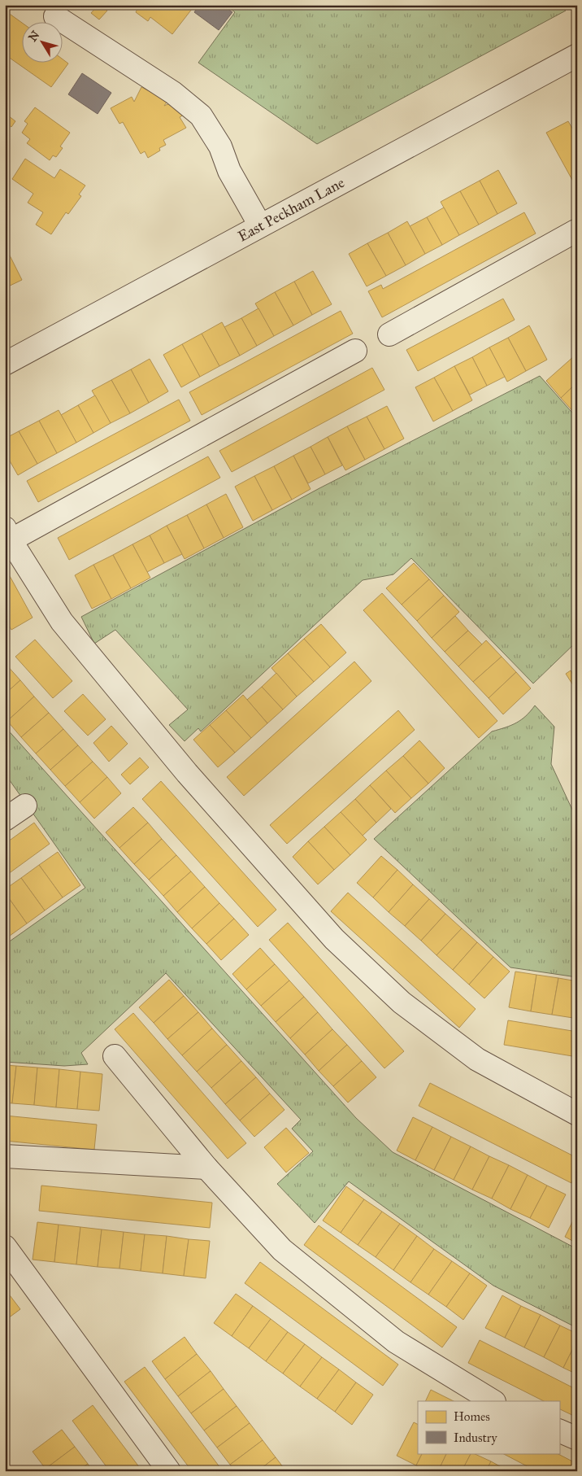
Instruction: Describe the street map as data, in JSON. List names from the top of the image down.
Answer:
{
  "streets": {
    "street": ["East Peckham Lane"]
  },
  "legend": ["Homes", "Industry"],
  "north": "top left"
}
